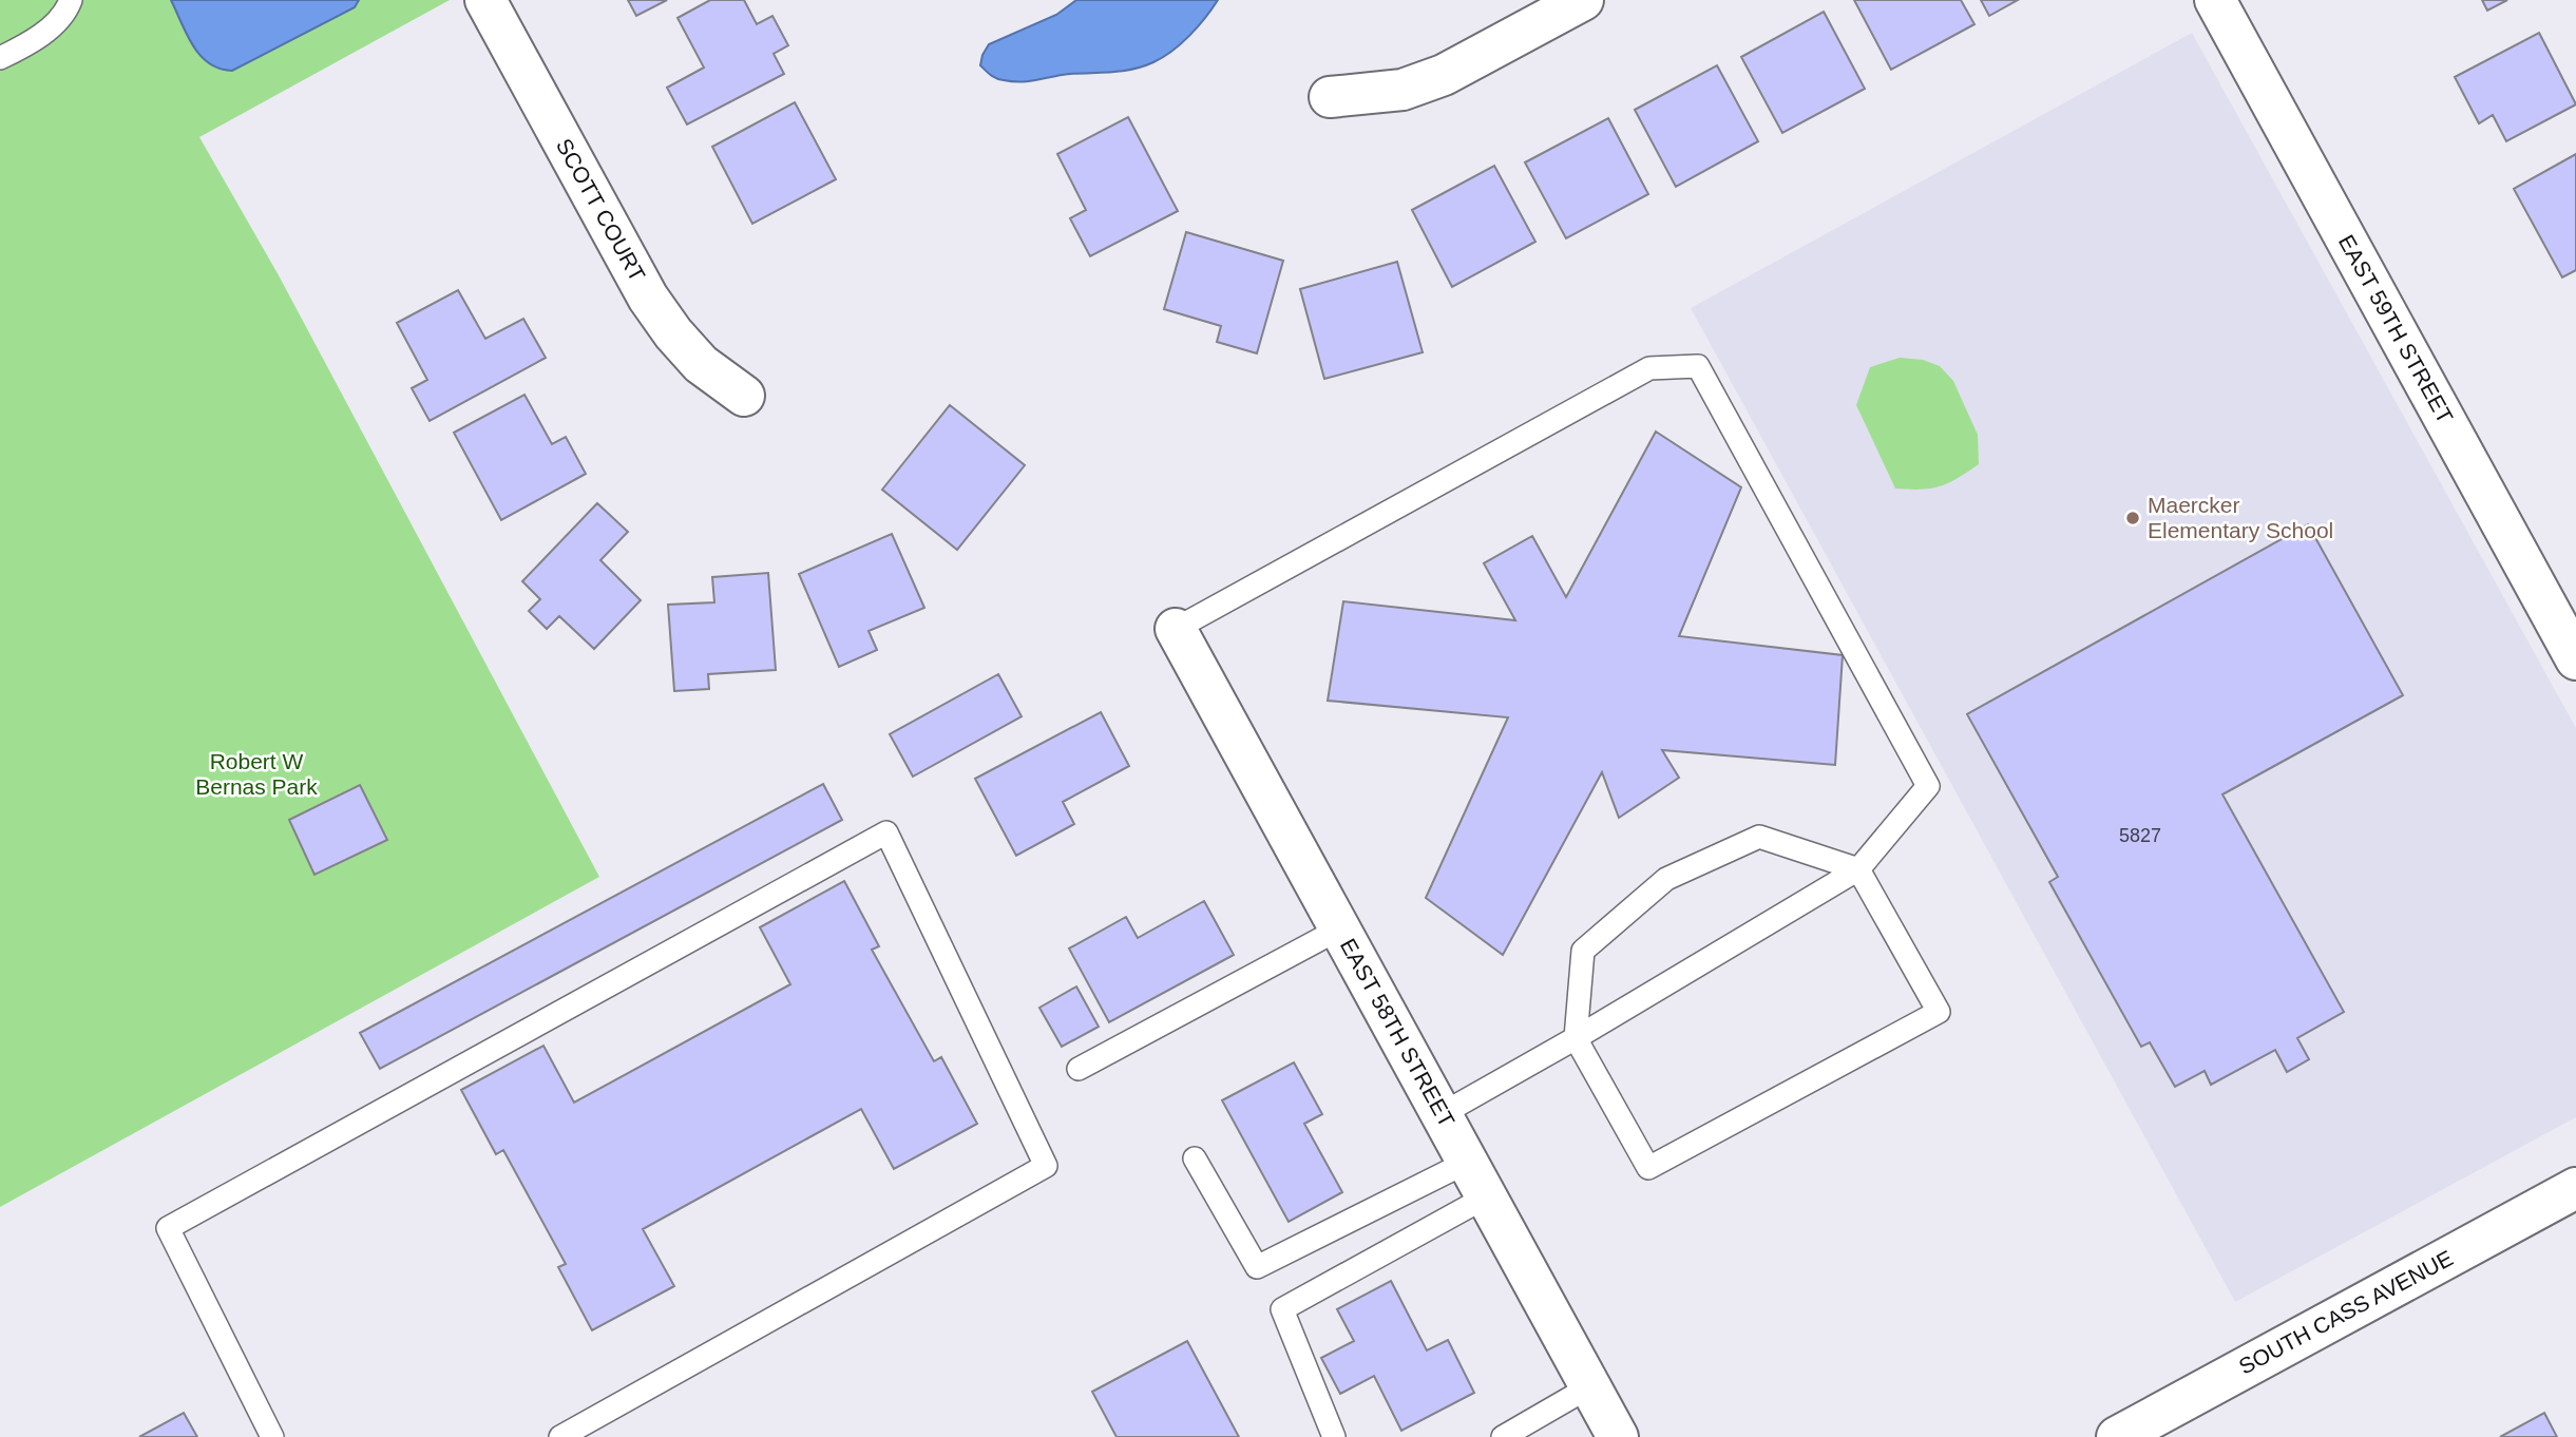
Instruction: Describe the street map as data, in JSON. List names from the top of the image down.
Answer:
{
  "streets": {
    "street": [
      "SCOTT COURT",
      "EAST 59TH STREET",
      "EAST 58TH STREET",
      "SOUTH CASS AVENUE"
    ]
  },
  "parks": ["Robert W Bernas Park"],
  "places": ["Maercker Elementary School"],
  "house_numbers": ["5827"]
}
